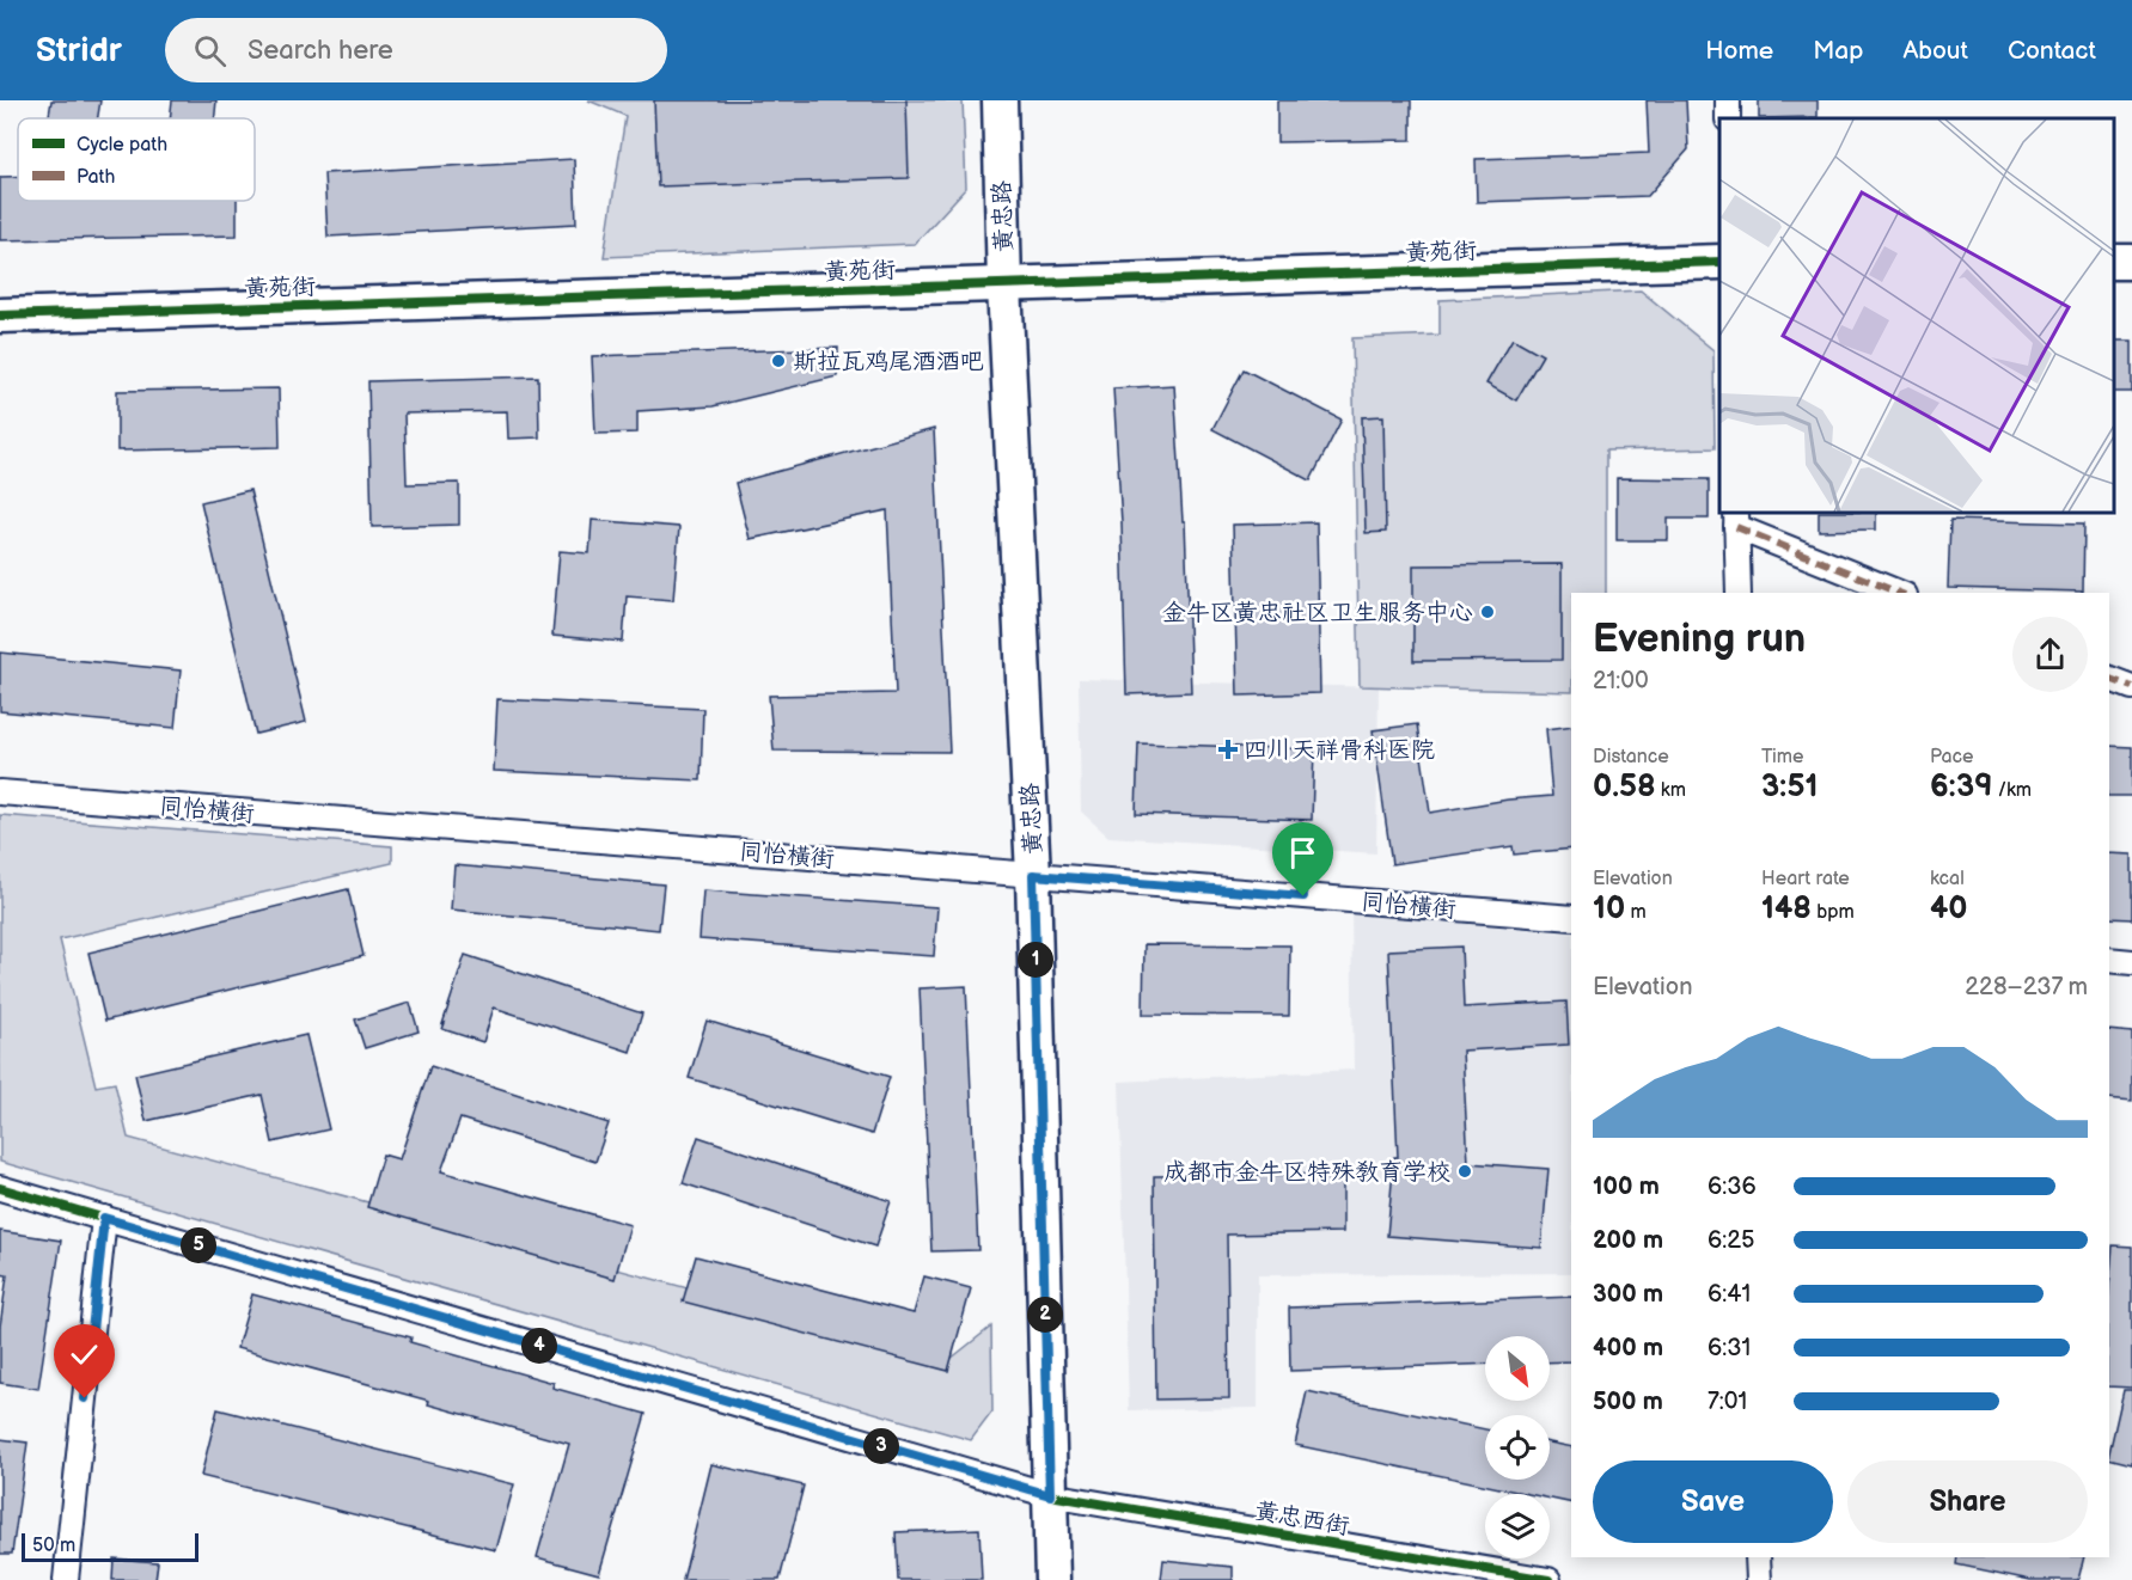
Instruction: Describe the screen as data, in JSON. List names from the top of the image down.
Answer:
{
  "streets": {
    "street": [
      "黄忠路",
      "黄苑街",
      "同怡横街",
      "黄忠西街"
    ]
  },
  "crossings": [
    ["黄忠路", "黄苑街"],
    ["黄忠路", "同怡横街"],
    ["黄忠路", "黄忠西街"]
  ],
  "places": {
    "other": ["斯拉瓦鸡尾酒酒吧", "金牛区黄忠社区卫生服务中心", "成都市金牛区特殊教育学校"],
    "health": ["四川天祥骨科医院"]
  },
  "legend": ["Cycle path", "Path"],
  "scale_bar": "50 m",
  "north": "bottom right",
  "page": {
    "header": "Stridr",
    "search": "Search here",
    "nav": [
      "Home",
      "Map",
      "About",
      "Contact"
    ],
    "heading": ["Evening run", "21:00"],
    "stats": [
      ["Distance", "0.58 km"],
      ["Time", "3:51"],
      ["Pace", "6:39 /km"],
      ["Elevation", "10 m"],
      ["Heart rate", "148 bpm"],
      ["kcal", "40"]
    ],
    "pins": [
      "1",
      "5",
      "2",
      "4",
      "3"
    ],
    "chart": ["Elevation", "228–237 m"],
    "list": [
      {
        "name": "100 m",
        "note": "6:36"
      },
      {
        "name": "200 m",
        "note": "6:25"
      },
      {
        "name": "300 m",
        "note": "6:41"
      },
      {
        "name": "400 m",
        "note": "6:31"
      },
      {
        "name": "500 m",
        "note": "7:01"
      }
    ],
    "buttons": ["Save", "Share"],
    "scale": "50 m"
  }
}
